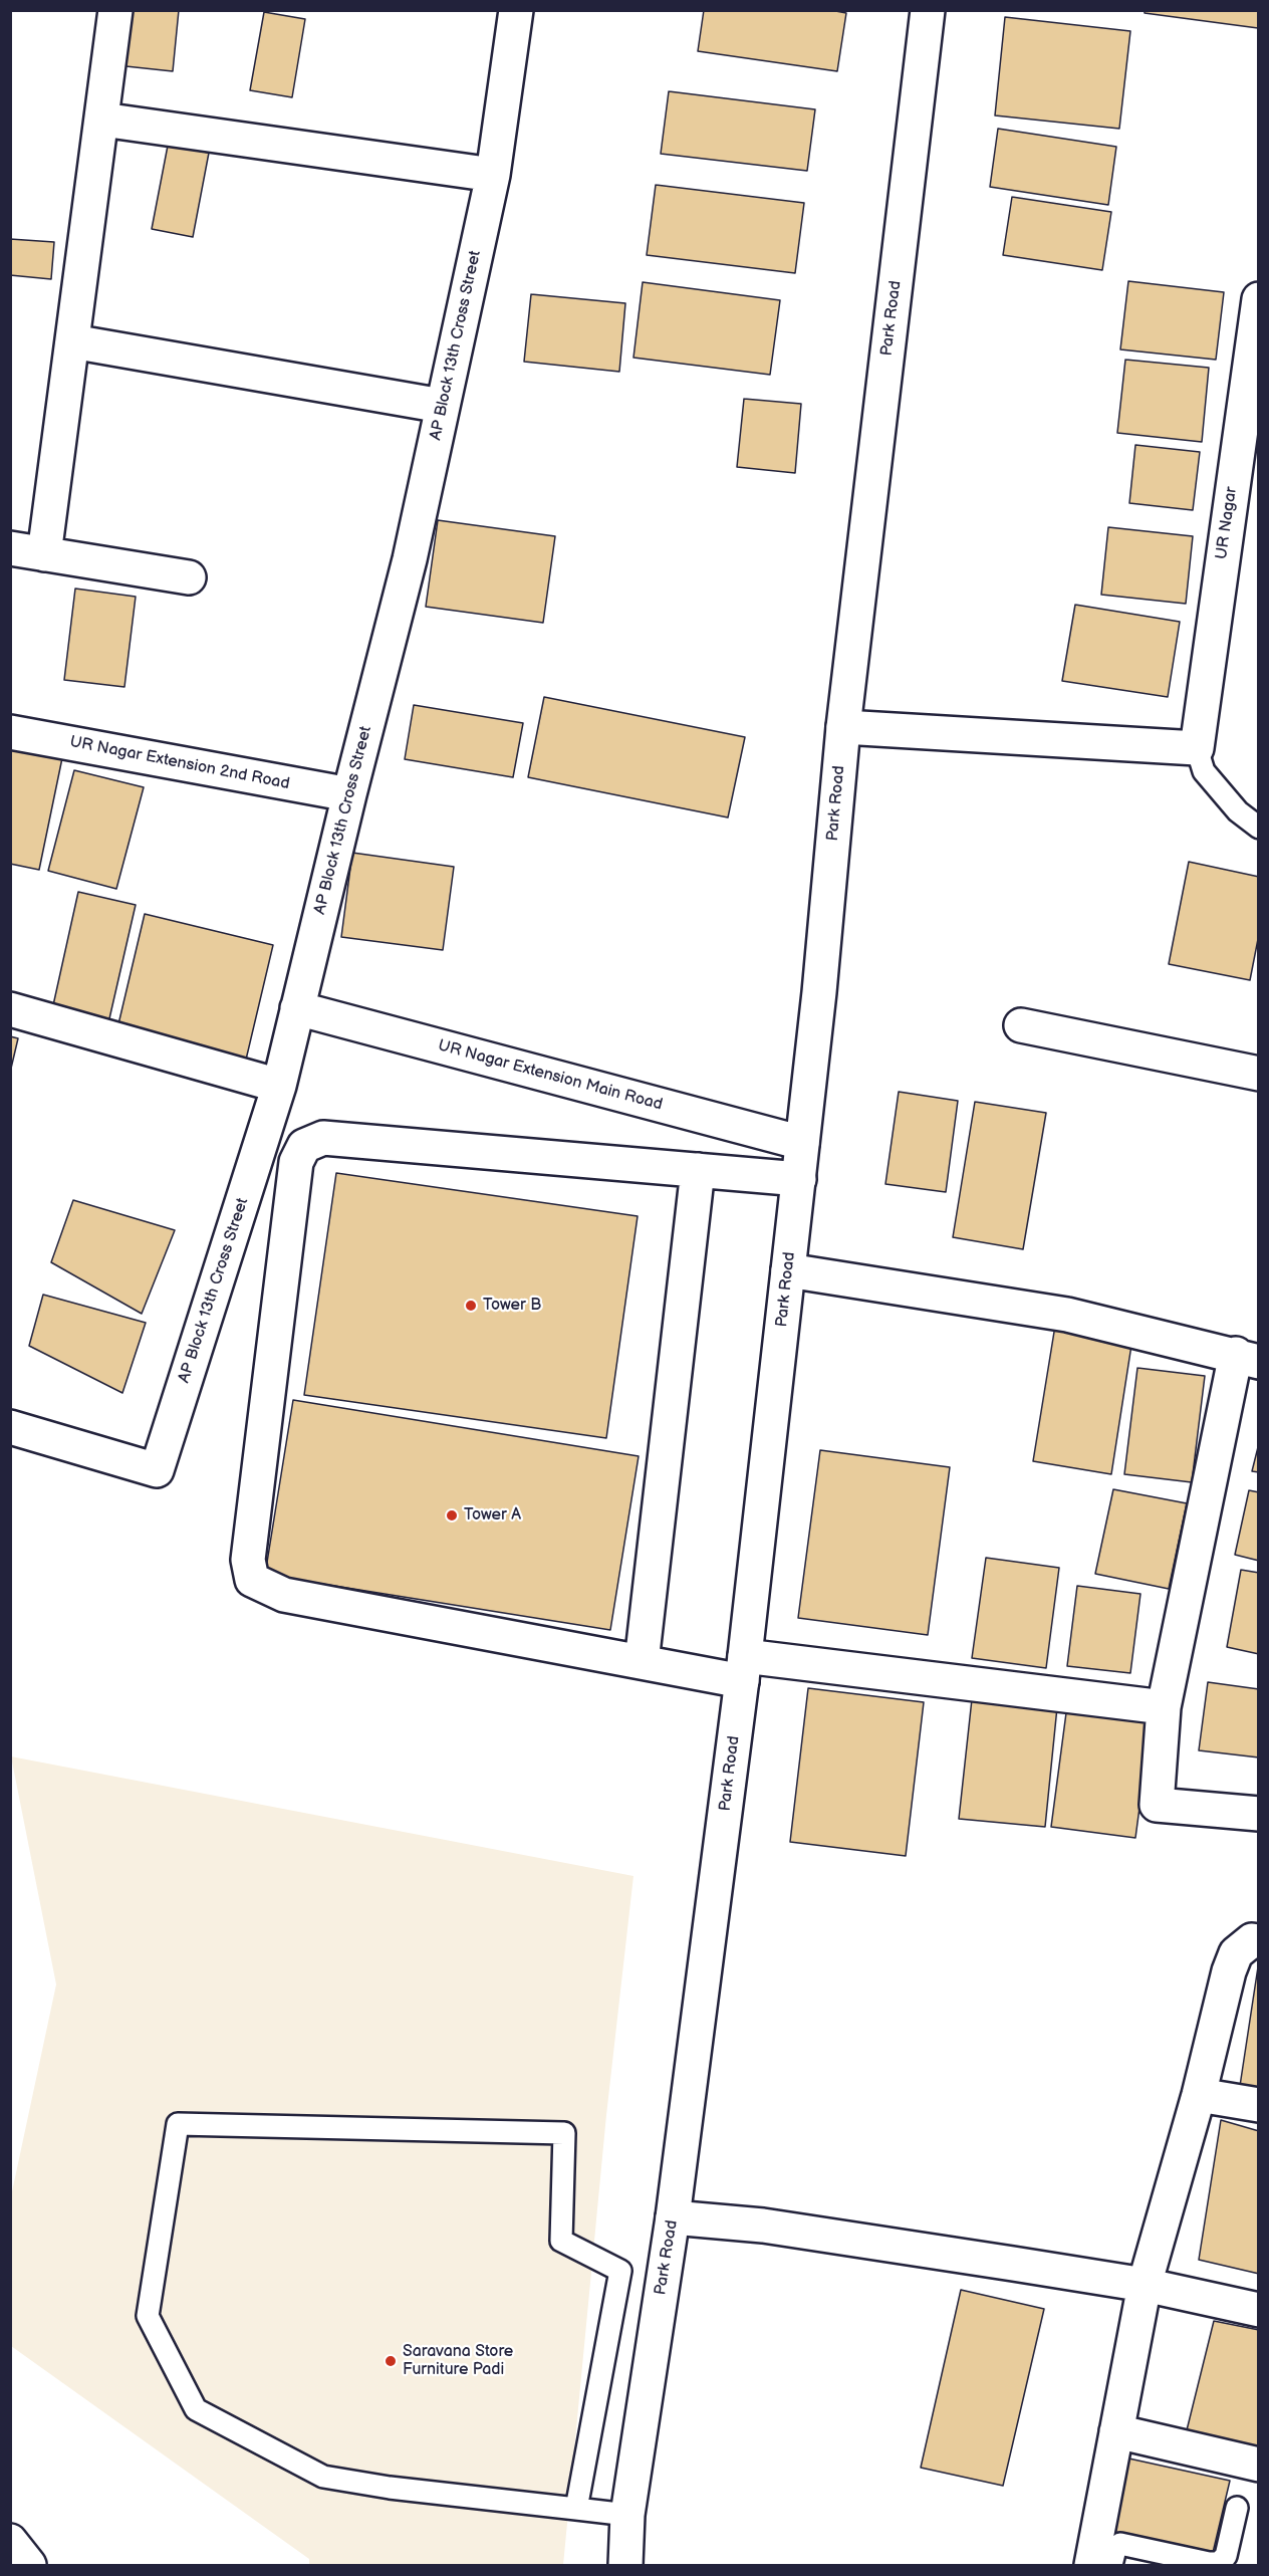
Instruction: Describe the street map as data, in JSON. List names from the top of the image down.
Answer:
{
  "streets": {
    "street": [
      "Park Road",
      "AP Block 13th Cross Street",
      "UR Nagar",
      "UR Nagar Extension 2nd Road",
      "UR Nagar Extension Main Road"
    ]
  },
  "crossings": [
    ["Park Road", "UR Nagar Extension Main Road"],
    ["AP Block 13th Cross Street", "UR Nagar Extension 2nd Road"],
    ["AP Block 13th Cross Street", "UR Nagar Extension Main Road"]
  ],
  "places": ["Tower B", "Tower A", "Saravana Store Furniture Padi"]
}
